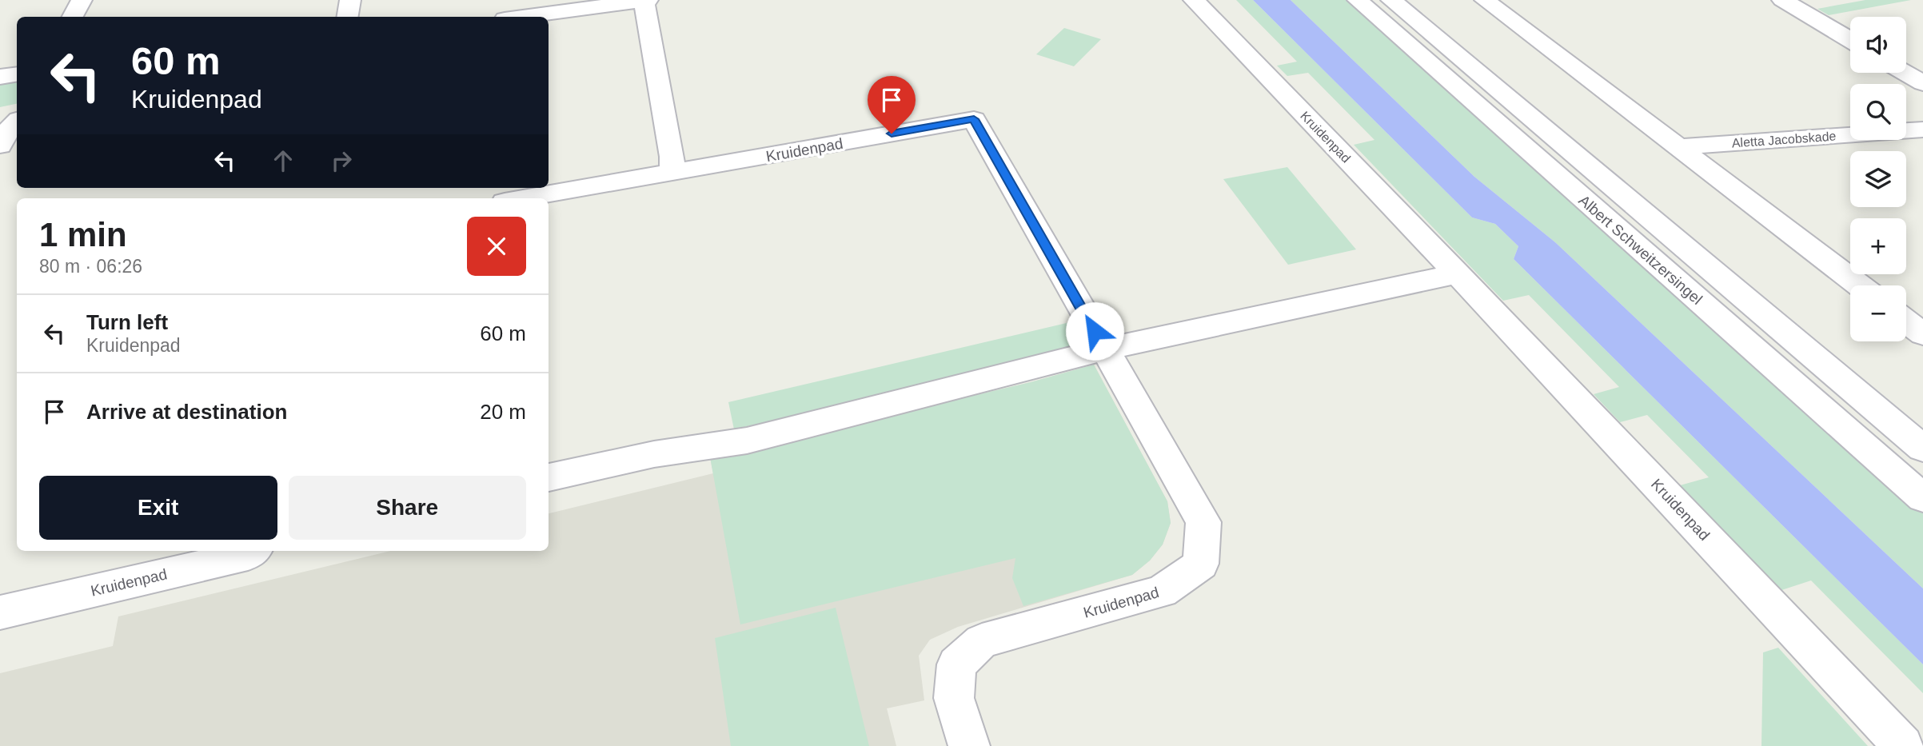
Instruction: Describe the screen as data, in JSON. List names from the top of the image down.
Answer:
{
  "streets": {
    "street": ["Kruidenpad", "Aletta Jacobskade", "Albert Schweitzersingel"]
  },
  "page": {
    "map_buttons": ["+", "−"],
    "turn": ["60 m", "Kruidenpad"],
    "heading": ["1 min", "80 m · 06:26"],
    "list": [
      {
        "name": "Turn left",
        "note": "Kruidenpad",
        "value": "60 m"
      },
      {
        "name": "Arrive at destination",
        "value": "20 m"
      }
    ],
    "buttons": ["Exit", "Share"]
  }
}
